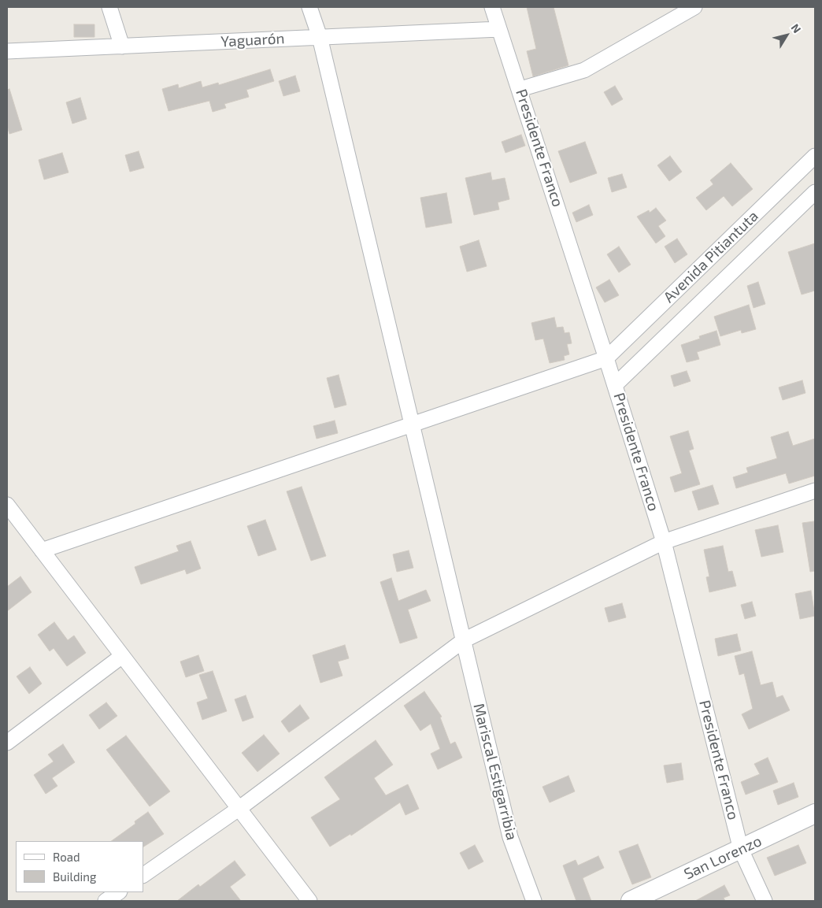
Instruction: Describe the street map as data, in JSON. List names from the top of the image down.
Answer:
{
  "streets": {
    "street": [
      "Yaguarón",
      "Presidente Franco",
      "Avenida Pitiantuta",
      "Mariscal Estigarribia",
      "San Lorenzo"
    ]
  },
  "crossings": [
    ["Yaguarón", "Presidente Franco"],
    ["Yaguarón", "Mariscal Estigarribia"],
    ["Presidente Franco", "Avenida Pitiantuta"],
    ["Presidente Franco", "San Lorenzo"]
  ],
  "legend": ["Road", "Building"],
  "north": "top right"
}
